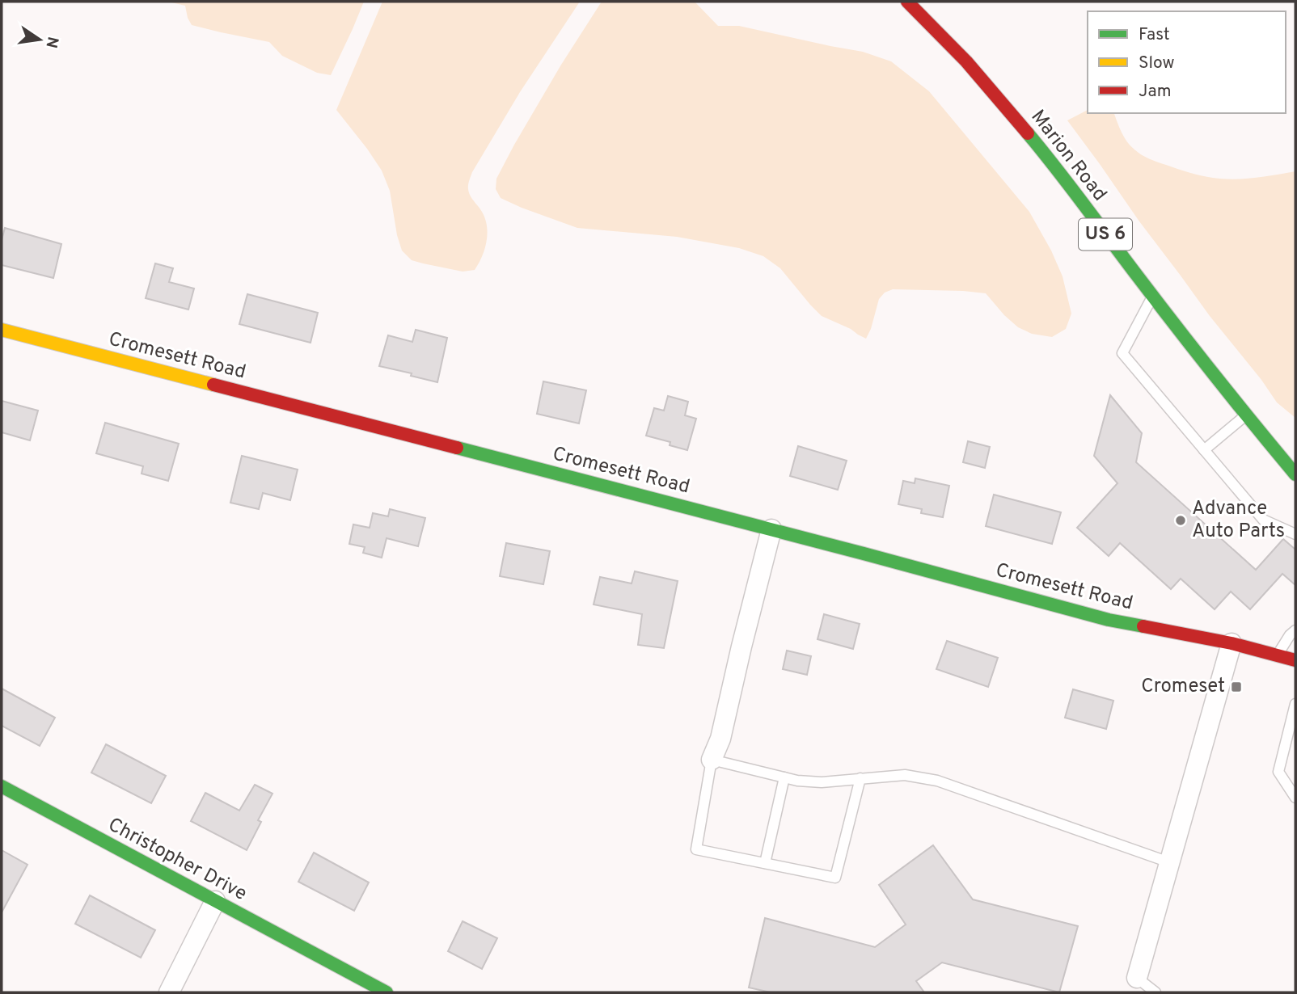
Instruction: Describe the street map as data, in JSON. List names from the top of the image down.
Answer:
{
  "streets": {
    "street": [
      "Marion Road",
      "US 6",
      "Cromesett Road",
      "Christopher Drive"
    ]
  },
  "places": {
    "other": ["Advance Auto Parts"],
    "transit": ["Cromeset"]
  },
  "legend": ["Fast", "Slow", "Jam"],
  "north": "right"
}
